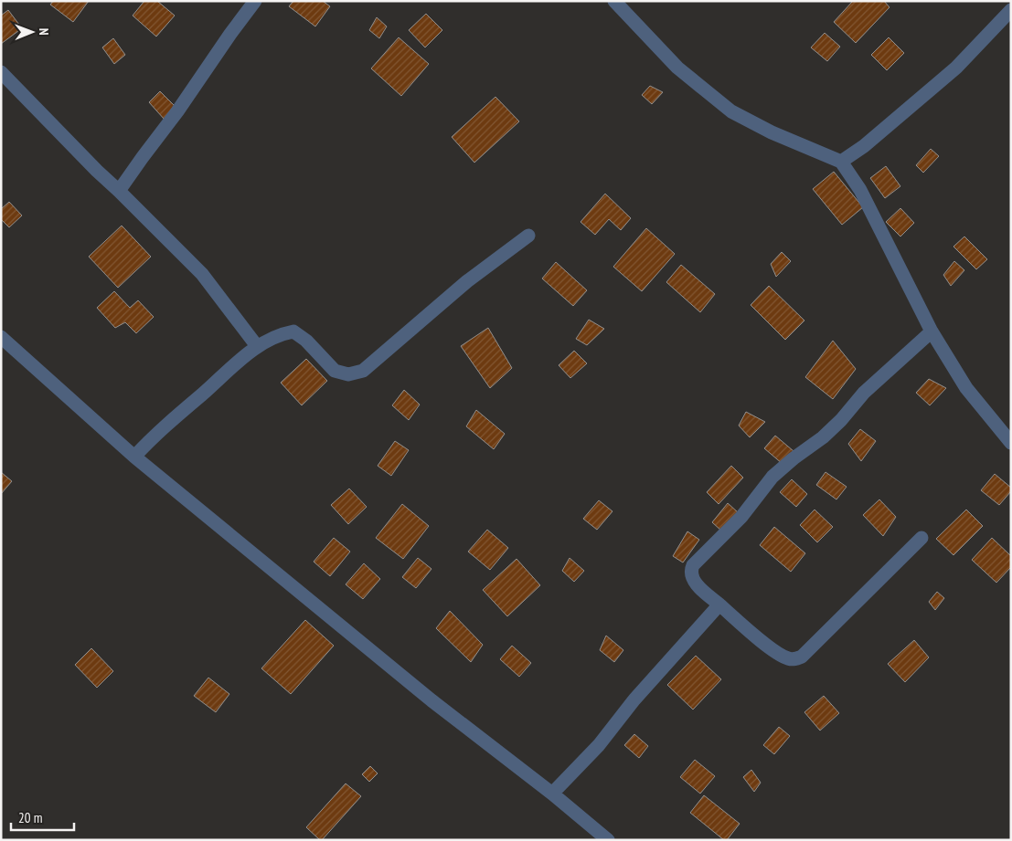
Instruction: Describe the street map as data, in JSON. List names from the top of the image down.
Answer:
{
  "scale_bar": "20 m",
  "north": "right"
}
